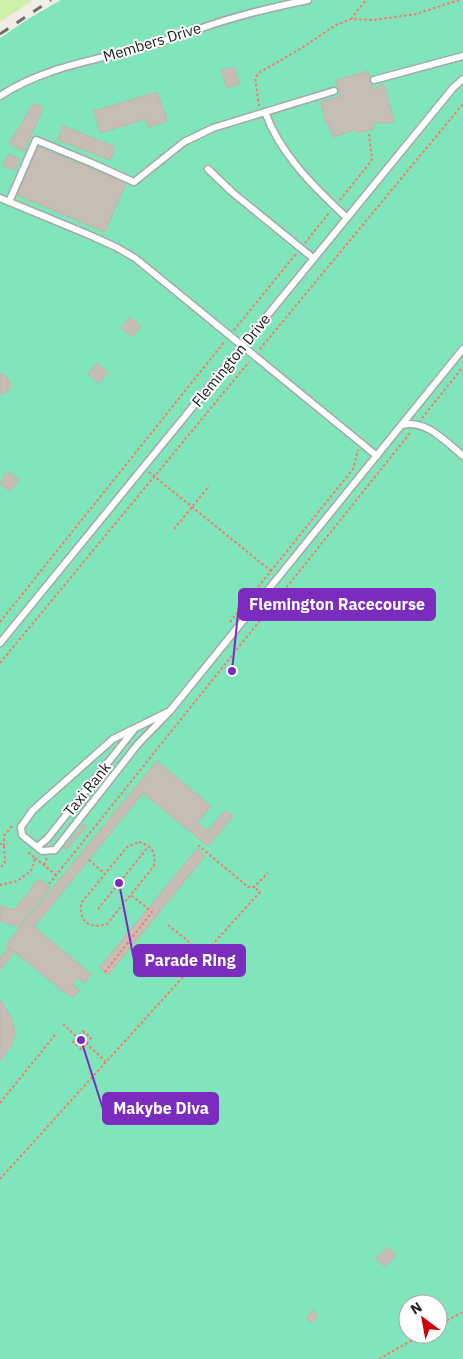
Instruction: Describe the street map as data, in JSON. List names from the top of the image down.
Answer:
{
  "streets": {
    "lane": ["Members Drive", "Flemington Drive", "Taxi Rank"]
  },
  "places": ["Flemington Racecourse", "Parade Ring", "Makybe Diva"],
  "north": "top left"
}
